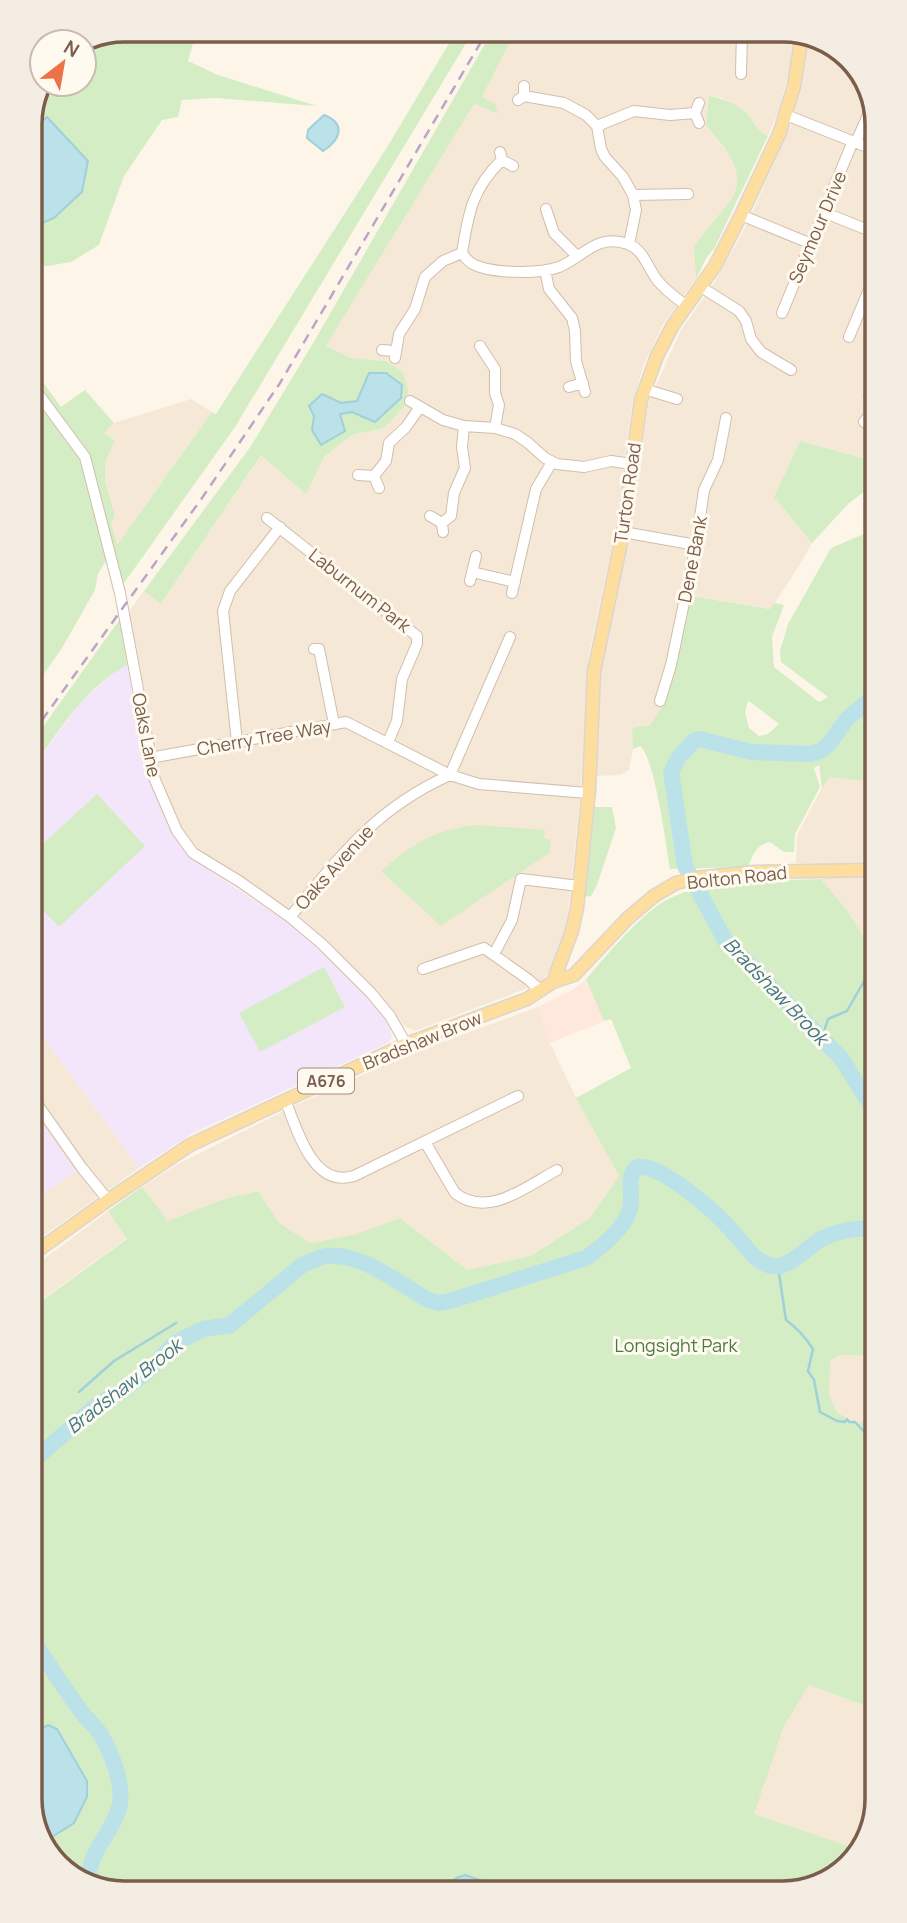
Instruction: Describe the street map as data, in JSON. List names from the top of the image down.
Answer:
{
  "streets": {
    "main road": [
      "Turton Road",
      "Bolton Road",
      "Bradshaw Brow",
      "A676"
    ],
    "street": [
      "Seymour Drive",
      "Dene Bank",
      "Laburnum Park",
      "Oaks Lane",
      "Cherry Tree Way",
      "Oaks Avenue"
    ]
  },
  "crossings": [
    ["Turton Road", "Bolton Road"],
    ["Turton Road", "Bradshaw Brow"],
    ["Laburnum Park", "Cherry Tree Way"],
    ["Oaks Lane", "Cherry Tree Way"],
    ["Oaks Lane", "Oaks Avenue"],
    ["Oaks Lane", "Bradshaw Brow"],
    ["Cherry Tree Way", "Oaks Avenue"],
    ["Bolton Road", "Bradshaw Brow"],
    ["Bradshaw Brow", "A676"]
  ],
  "water": ["Bradshaw Brook"],
  "parks": ["Longsight Park"],
  "north": "top right"
}
